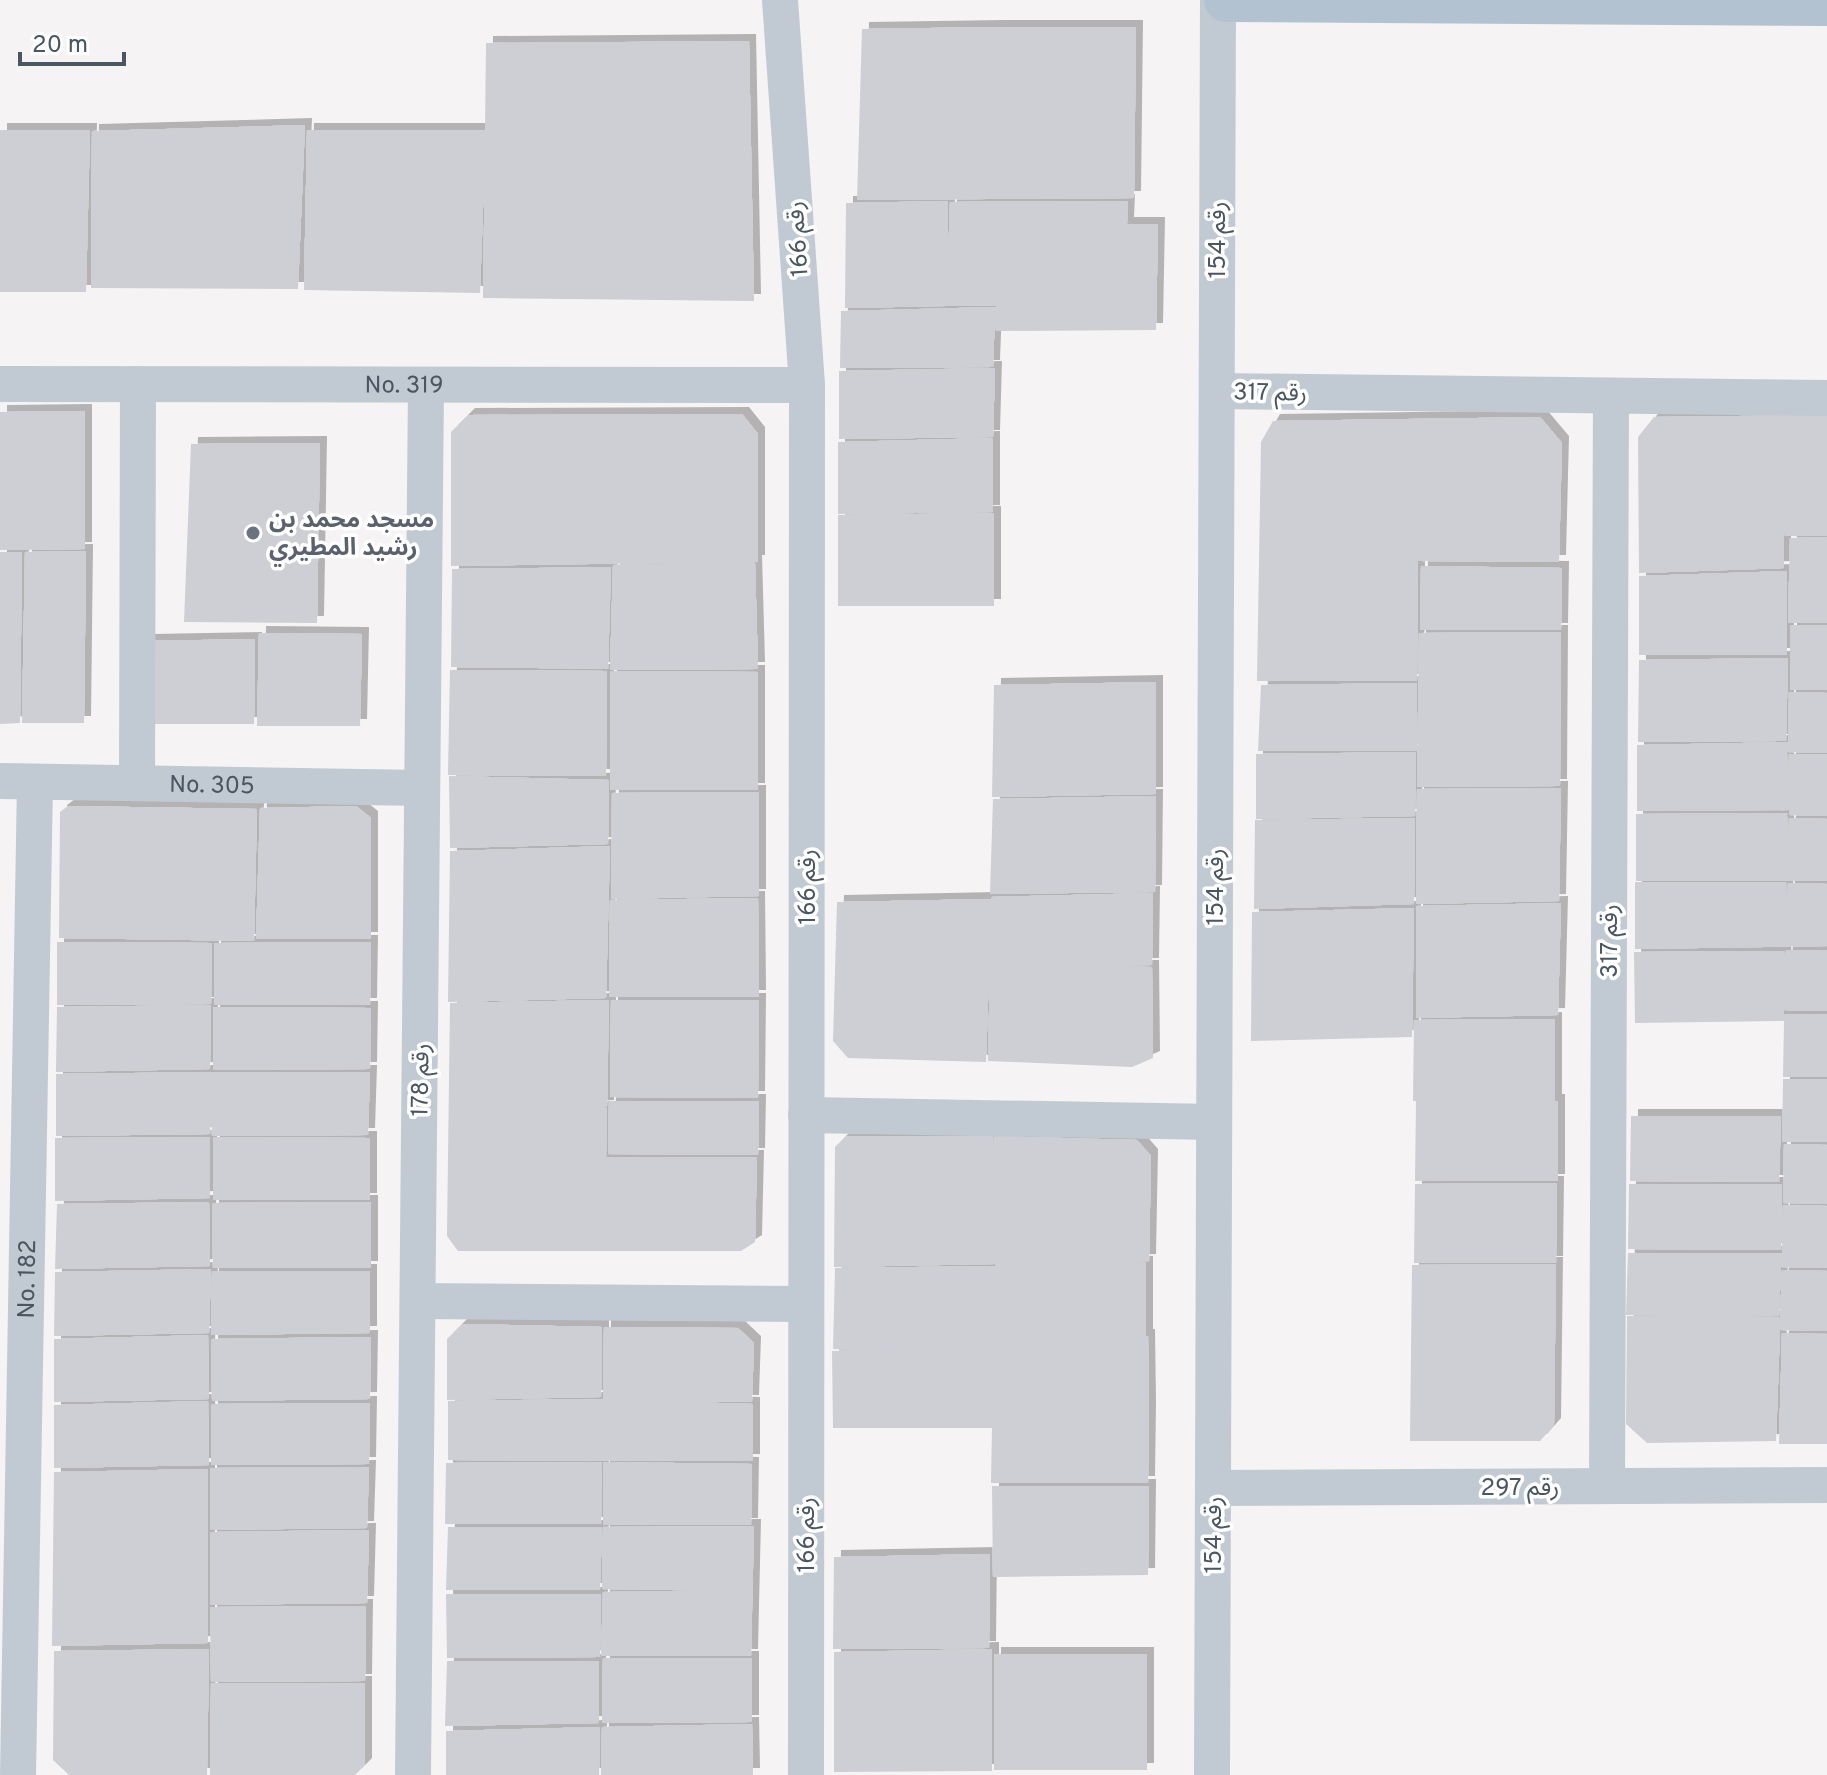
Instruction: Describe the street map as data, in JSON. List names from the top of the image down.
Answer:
{
  "streets": {
    "street": [
      "رقم 166",
      "رقم 154",
      "No. 319",
      "رقم 317",
      "No. 305",
      "رقم 178",
      "No. 182",
      "رقم 297"
    ]
  },
  "crossings": [
    ["رقم 166", "No. 319"],
    ["رقم 154", "رقم 317"],
    ["رقم 154", "رقم 297"],
    ["No. 319", "رقم 178"],
    ["رقم 317", "رقم 297"],
    ["No. 305", "رقم 178"],
    ["No. 305", "No. 182"]
  ],
  "places": ["مسجد محمد بن رشيد المطيري"],
  "scale_bar": "20 m"
}
